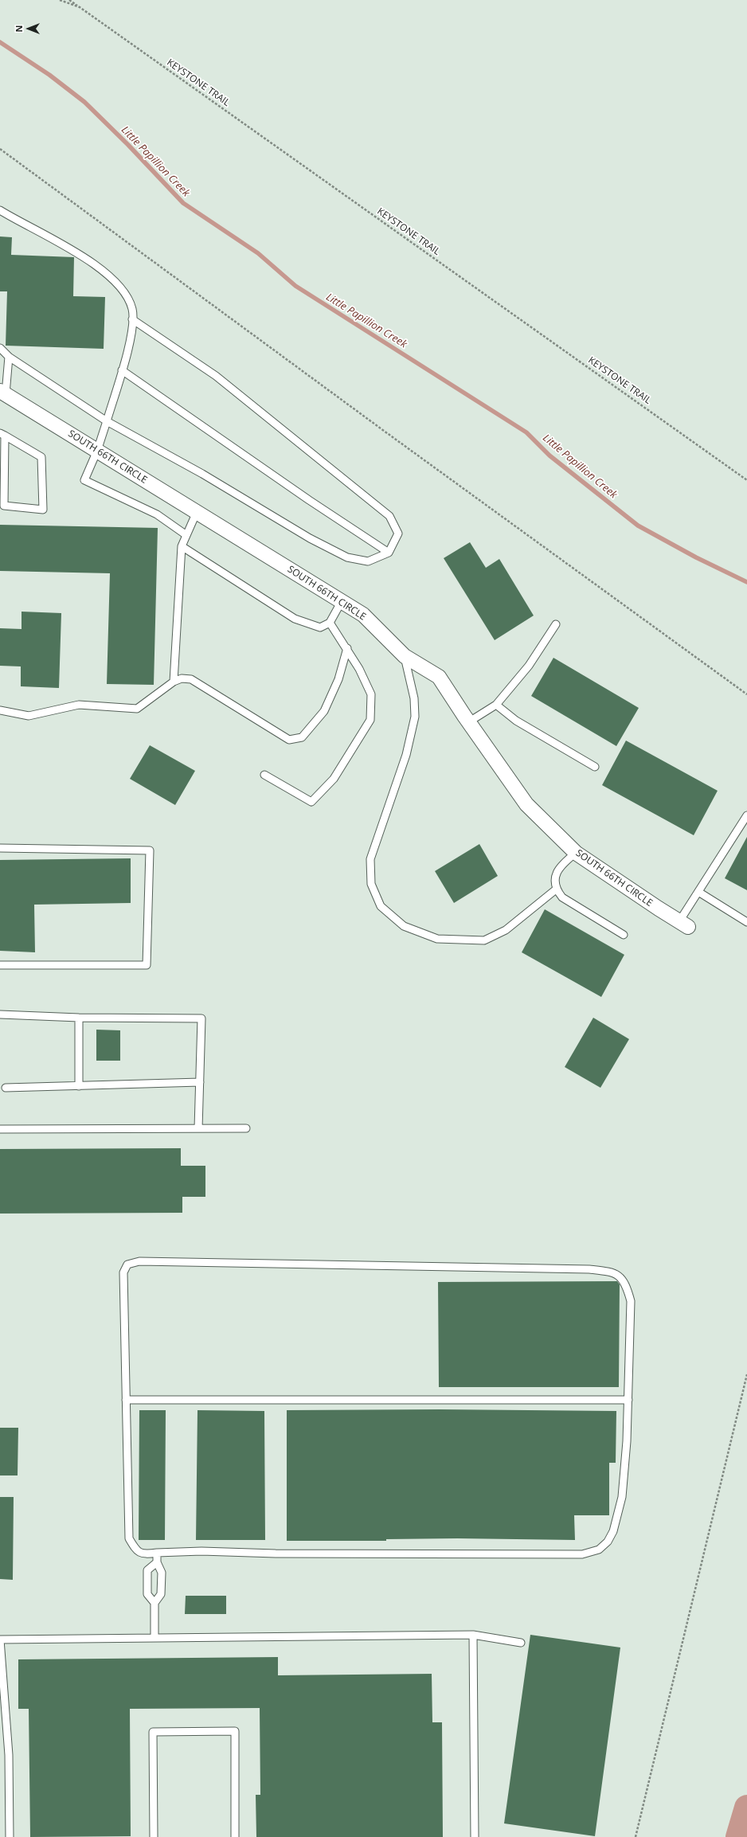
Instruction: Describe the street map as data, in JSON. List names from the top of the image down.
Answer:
{
  "streets": {
    "street": ["SOUTH 66TH CIRCLE"],
    "path": ["KEYSTONE TRAIL"]
  },
  "water": ["Little Papillion Creek"],
  "north": "left"
}
